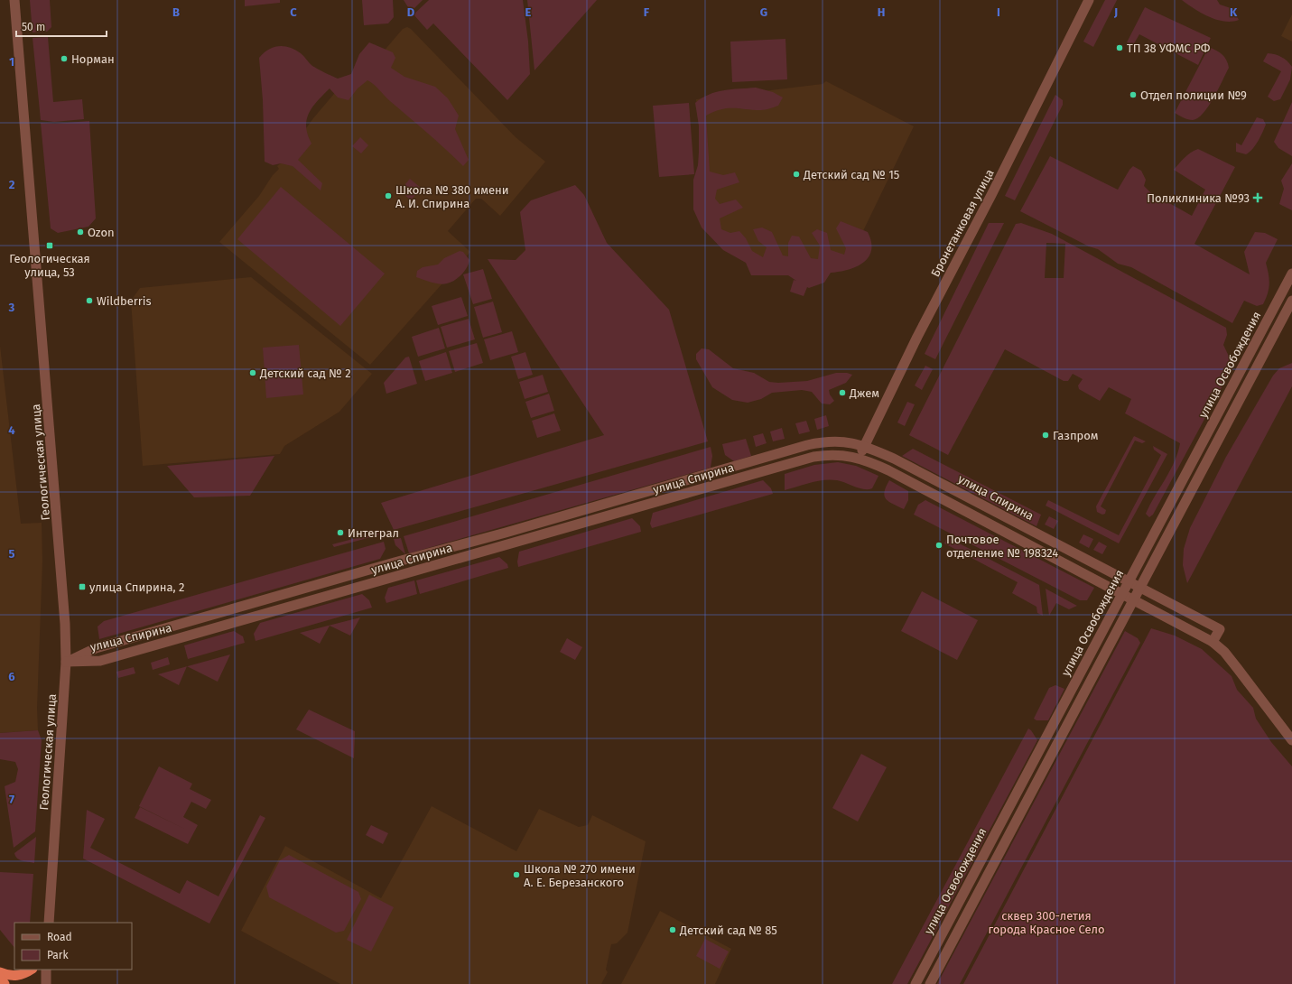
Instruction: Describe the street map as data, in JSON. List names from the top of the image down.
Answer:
{
  "streets": {
    "street": [
      "Бронетанковая улица",
      "улица Освобождения",
      "Геологическая улица",
      "улица Спирина"
    ]
  },
  "crossings": [
    ["Бронетанковая улица", "улица Спирина"],
    ["улица Освобождения", "улица Спирина"],
    ["Геологическая улица", "улица Спирина"]
  ],
  "parks": ["сквер 300-летия города Красное Село"],
  "places": {
    "other": [
      "ТП 38 УФМС РФ",
      "Норман",
      "Отдел полиции №9",
      "Детский сад № 15",
      "Школа № 380 имени А. И. Спирина",
      "Ozon",
      "Wildberris",
      "Детский сад № 2",
      "Джем",
      "Газпром",
      "Интеграл",
      "Почтовое отделение № 198324",
      "Школа № 270 имени А. Е. Березанского",
      "Детский сад № 85"
    ],
    "health": ["Поликлиника №93"],
    "transit": ["Геологическая улица, 53", "улица Спирина, 2"]
  },
  "legend": ["Road", "Park"],
  "scale_bar": "50 m",
  "grid": {
    "columns": [
      "B",
      "C",
      "D",
      "E",
      "F",
      "G",
      "H",
      "I",
      "J",
      "K"
    ],
    "rows": [
      "1",
      "2",
      "3",
      "4",
      "5",
      "6",
      "7"
    ]
  }
}
